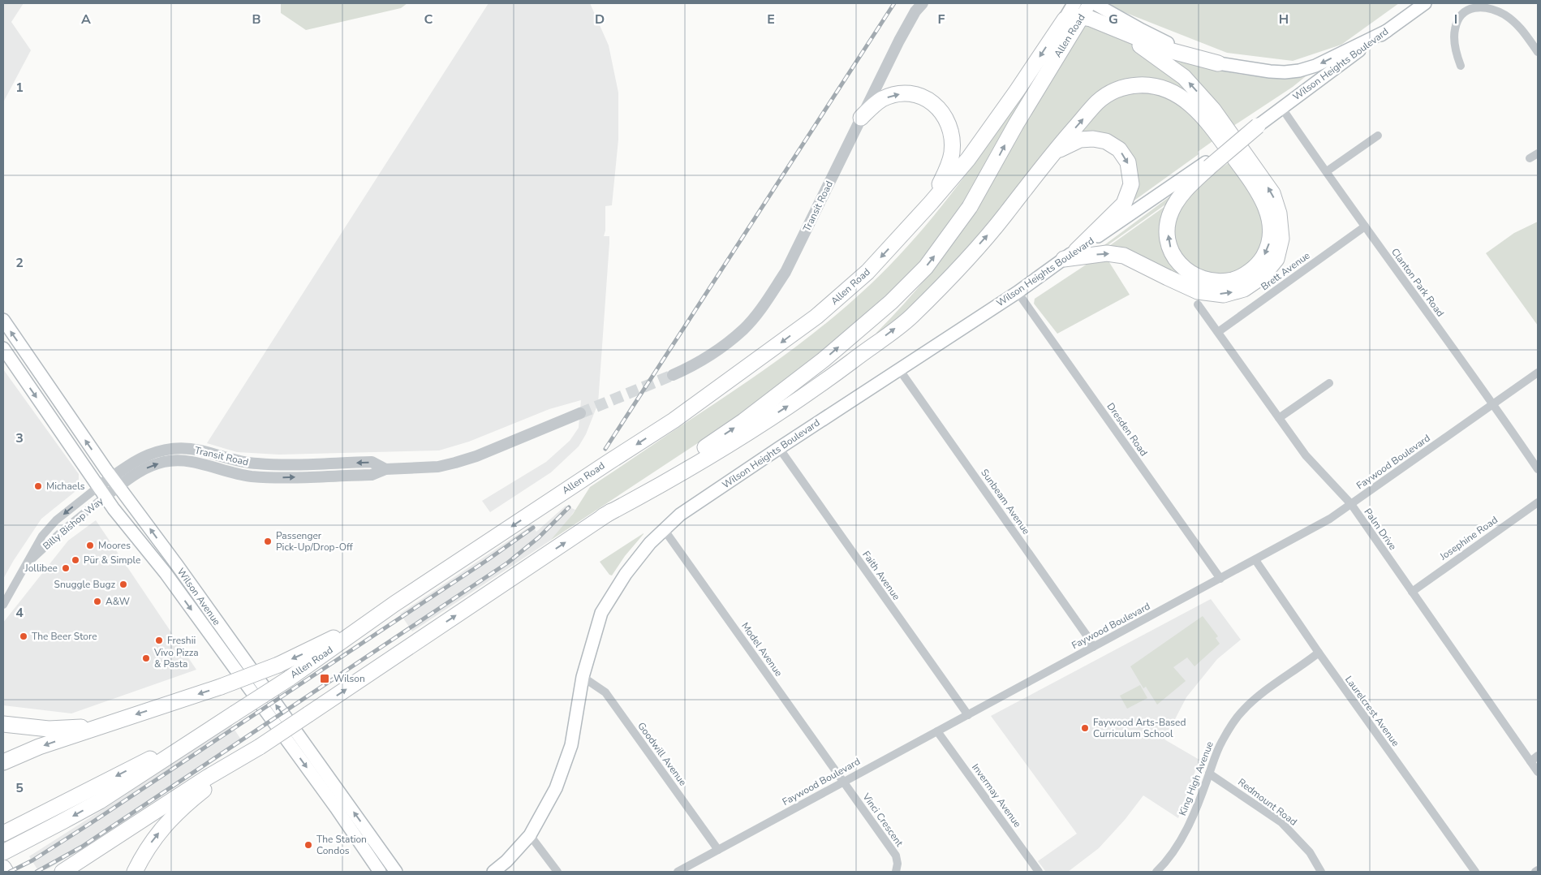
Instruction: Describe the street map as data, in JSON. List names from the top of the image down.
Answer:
{
  "streets": {
    "highway": ["Allen Road"],
    "main road": ["Wilson Heights Boulevard", "Wilson Avenue"],
    "street": [
      "Transit Road",
      "Brett Avenue",
      "Clanton Park Road",
      "Dresden Road",
      "Faywood Boulevard",
      "Sunbeam Avenue",
      "Billy Bishop Way",
      "Palm Drive",
      "Josephine Road",
      "Faith Avenue",
      "Model Avenue",
      "Laurelcrest Avenue",
      "Goodwill Avenue",
      "King High Avenue",
      "Invermay Avenue",
      "Redmount Road",
      "Vinci Crescent"
    ]
  },
  "crossings": [
    ["Wilson Heights Boulevard", "Clanton Park Road"],
    ["Wilson Heights Boulevard", "Dresden Road"],
    ["Wilson Heights Boulevard", "Sunbeam Avenue"],
    ["Wilson Heights Boulevard", "Faith Avenue"],
    ["Wilson Heights Boulevard", "Model Avenue"],
    ["Wilson Heights Boulevard", "Goodwill Avenue"],
    ["Transit Road", "Billy Bishop Way"],
    ["Transit Road", "Wilson Avenue"],
    ["Brett Avenue", "Clanton Park Road"],
    ["Brett Avenue", "Palm Drive"],
    ["Clanton Park Road", "Faywood Boulevard"],
    ["Dresden Road", "Faywood Boulevard"],
    ["Faywood Boulevard", "Sunbeam Avenue"],
    ["Faywood Boulevard", "Palm Drive"],
    ["Faywood Boulevard", "Faith Avenue"],
    ["Faywood Boulevard", "Model Avenue"],
    ["Faywood Boulevard", "Laurelcrest Avenue"],
    ["Faywood Boulevard", "Goodwill Avenue"],
    ["Faywood Boulevard", "Invermay Avenue"],
    ["Faywood Boulevard", "Vinci Crescent"],
    ["Billy Bishop Way", "Wilson Avenue"],
    ["Palm Drive", "Josephine Road"],
    ["Model Avenue", "Vinci Crescent"],
    ["Laurelcrest Avenue", "King High Avenue"],
    ["King High Avenue", "Redmount Road"]
  ],
  "places": {
    "other": [
      "Michaels",
      "Passenger Pick-Up/Drop-Off",
      "Moores",
      "Pür & Simple",
      "Jollibee",
      "Snuggle Bugz",
      "A&W",
      "The Beer Store",
      "Freshii",
      "Vivo Pizza & Pasta",
      "Faywood Arts-Based Curriculum School",
      "The Station Condos"
    ],
    "transit": ["Wilson"]
  },
  "grid": {
    "columns": [
      "A",
      "B",
      "C",
      "D",
      "E",
      "F",
      "G",
      "H",
      "I"
    ],
    "rows": [
      "1",
      "2",
      "3",
      "4",
      "5"
    ]
  }
}
